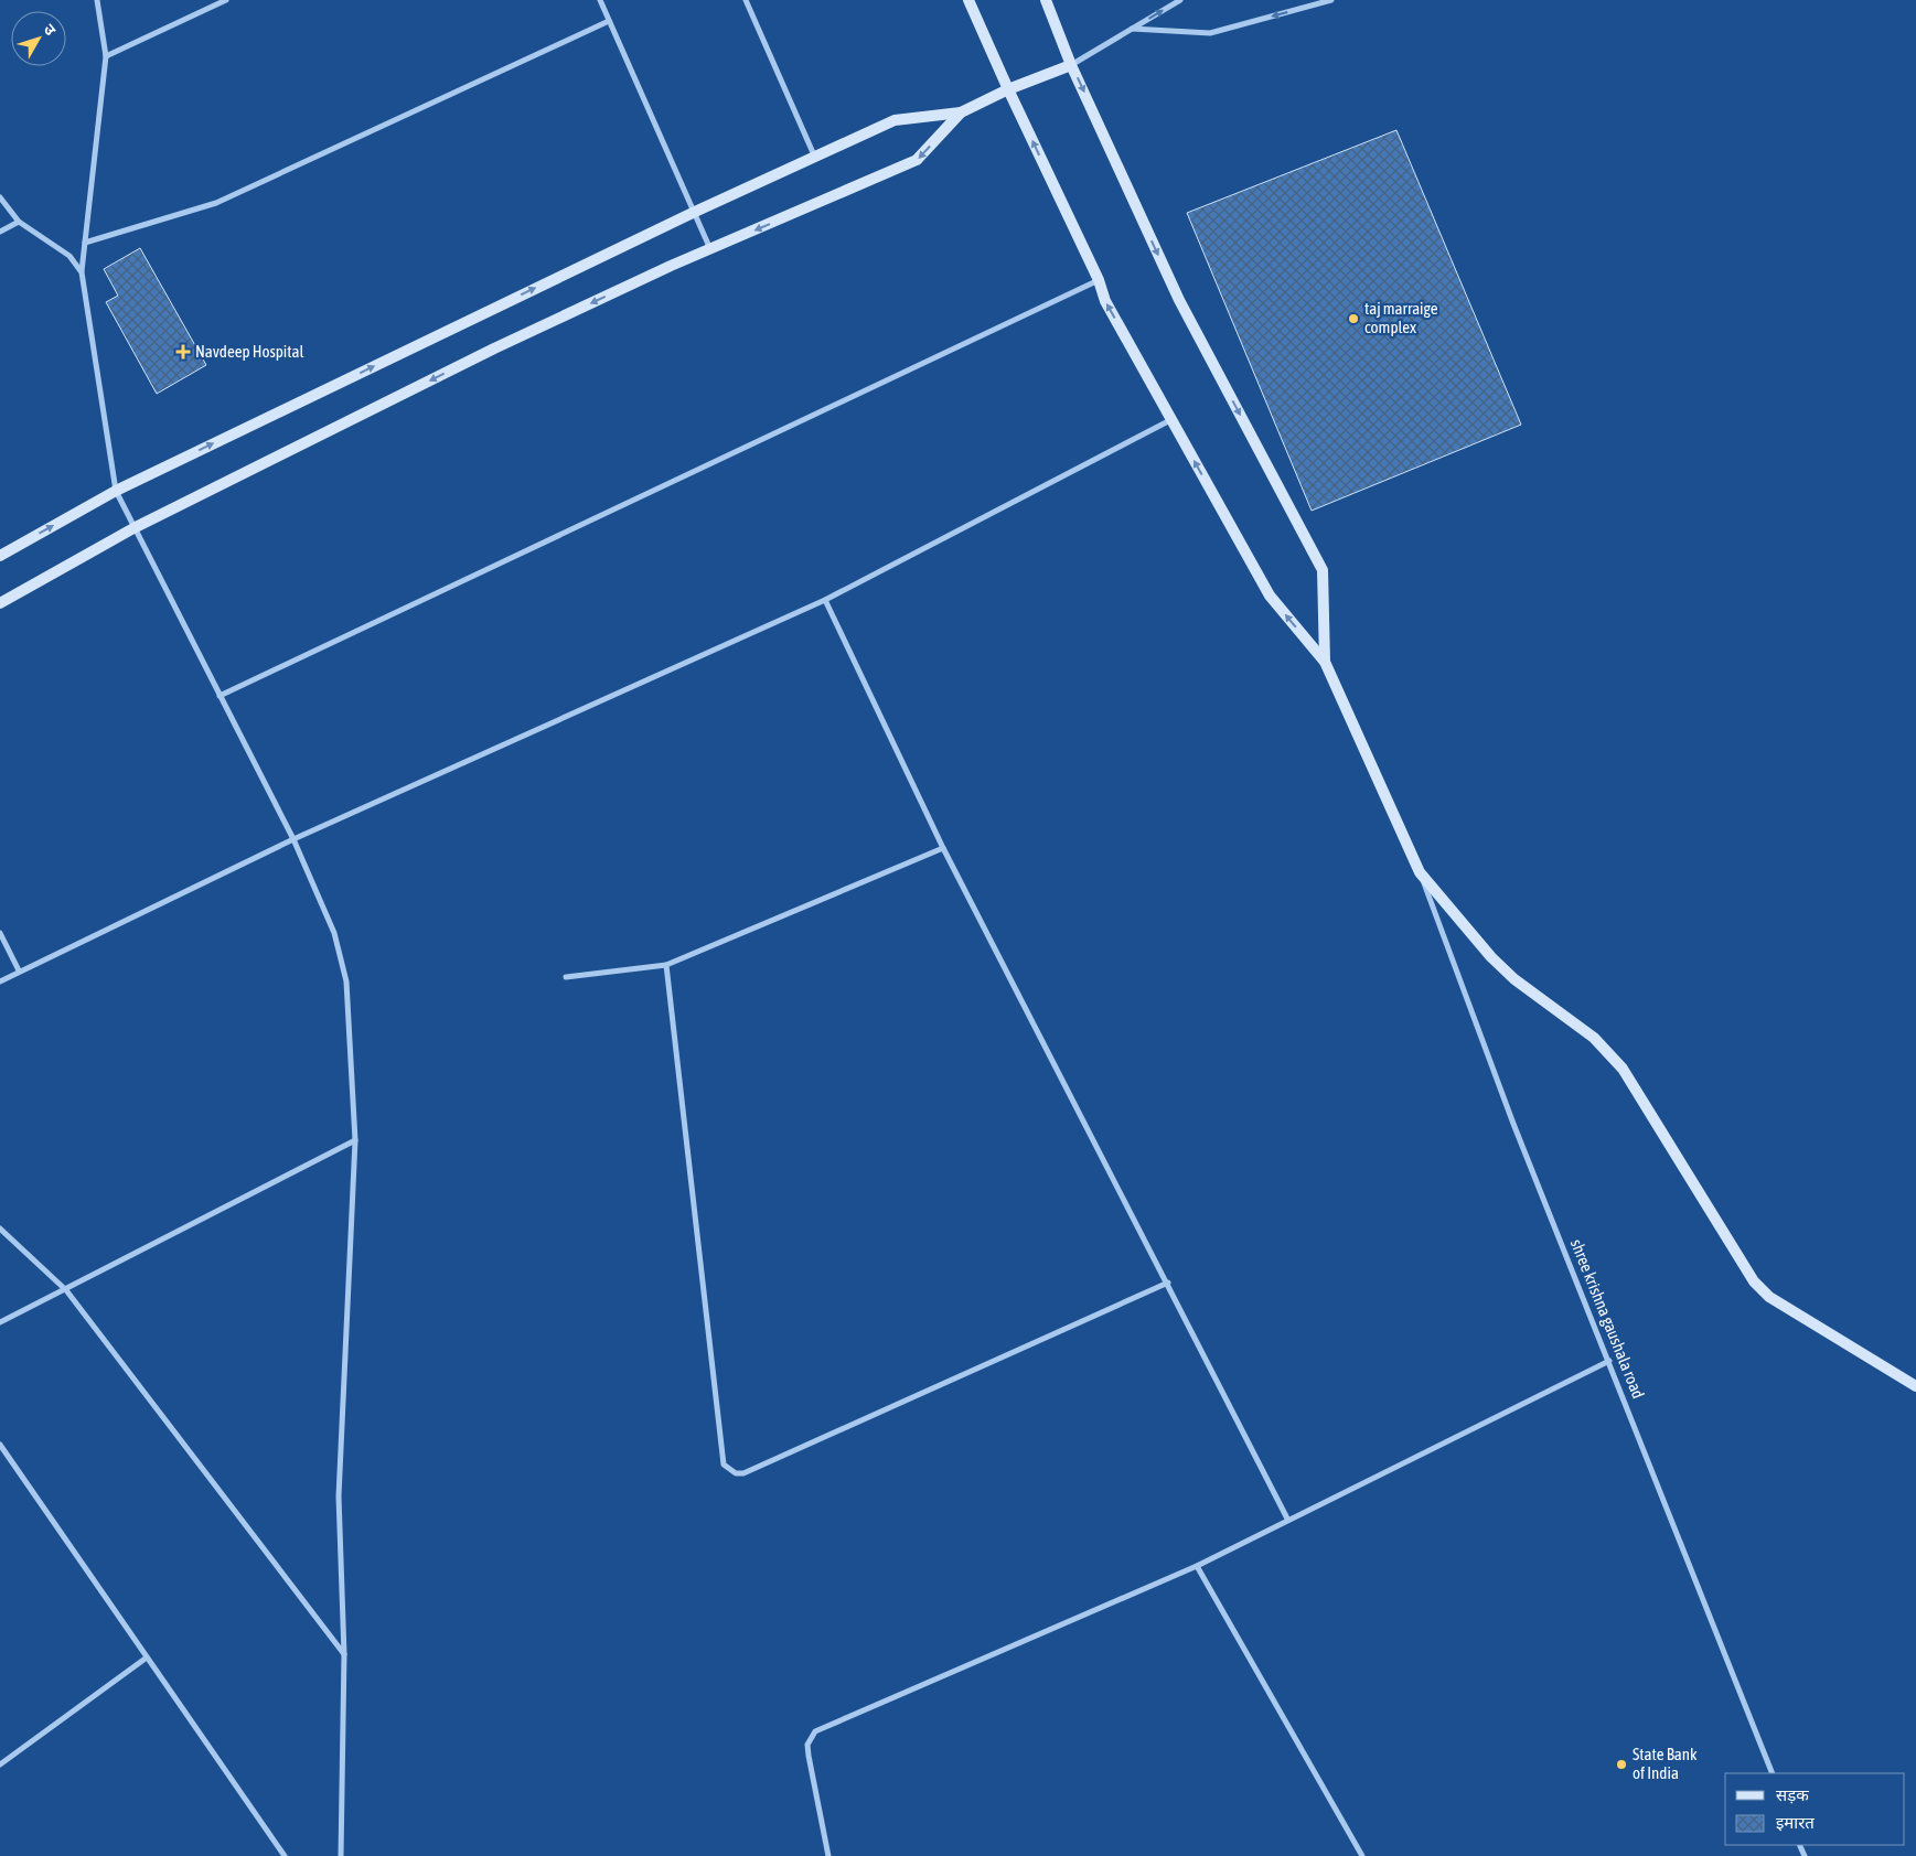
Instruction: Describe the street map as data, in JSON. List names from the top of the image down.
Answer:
{
  "streets": {
    "street": ["shree krishna gaushala road"]
  },
  "places": {
    "other": ["taj marraige complex", "State Bank of India"],
    "health": ["Navdeep Hospital"]
  },
  "legend": ["सड़क", "इमारत"],
  "north": "top right"
}
